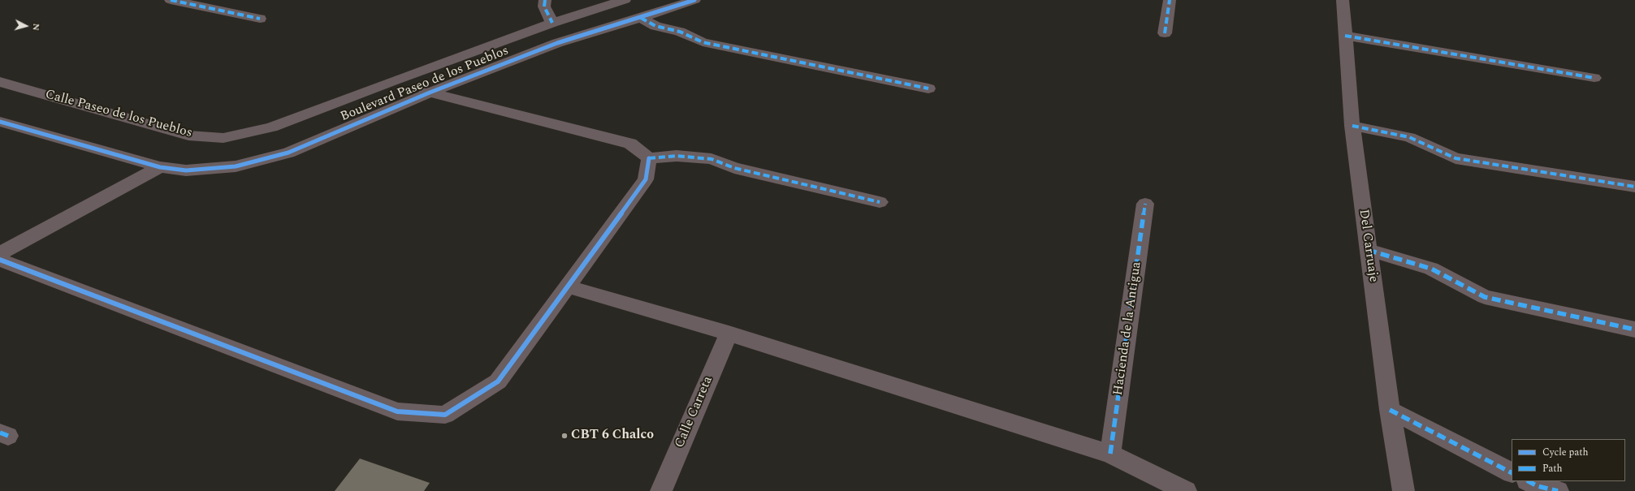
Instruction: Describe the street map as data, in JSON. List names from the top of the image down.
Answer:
{
  "streets": {
    "street": [
      "Boulevard Paseo de los Pueblos",
      "Calle Paseo de los Pueblos",
      "Del Carruaje",
      "Hacienda de la Antigua",
      "Calle Carreta"
    ]
  },
  "places": ["CBT 6 Chalco"],
  "legend": ["Cycle path", "Path"],
  "north": "right"
}
